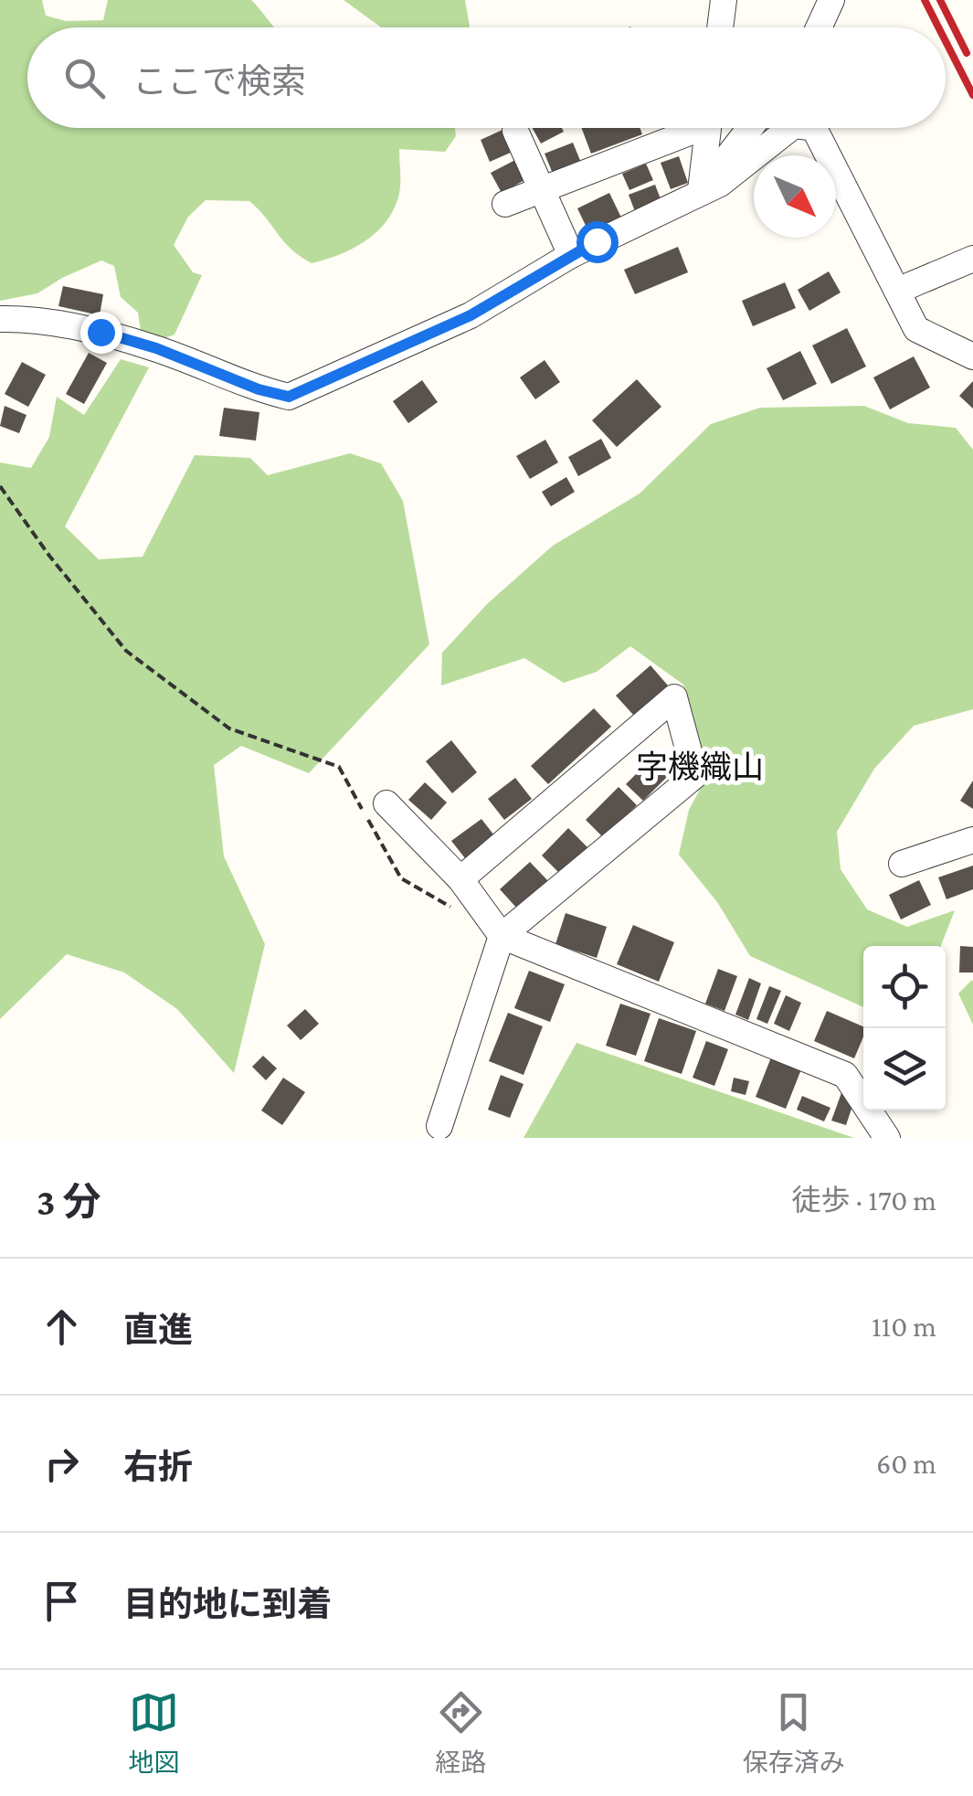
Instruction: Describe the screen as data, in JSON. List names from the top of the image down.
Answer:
{
  "districts": ["字機織山"],
  "north": "bottom right",
  "page": {
    "search": "ここで検索",
    "heading": ["3 分", "徒歩 · 170 m"],
    "list": [
      ["直進", "110 m"],
      ["右折", "60 m"],
      "目的地に到着"
    ],
    "nav": ["地図", "経路", "保存済み"]
  }
}
